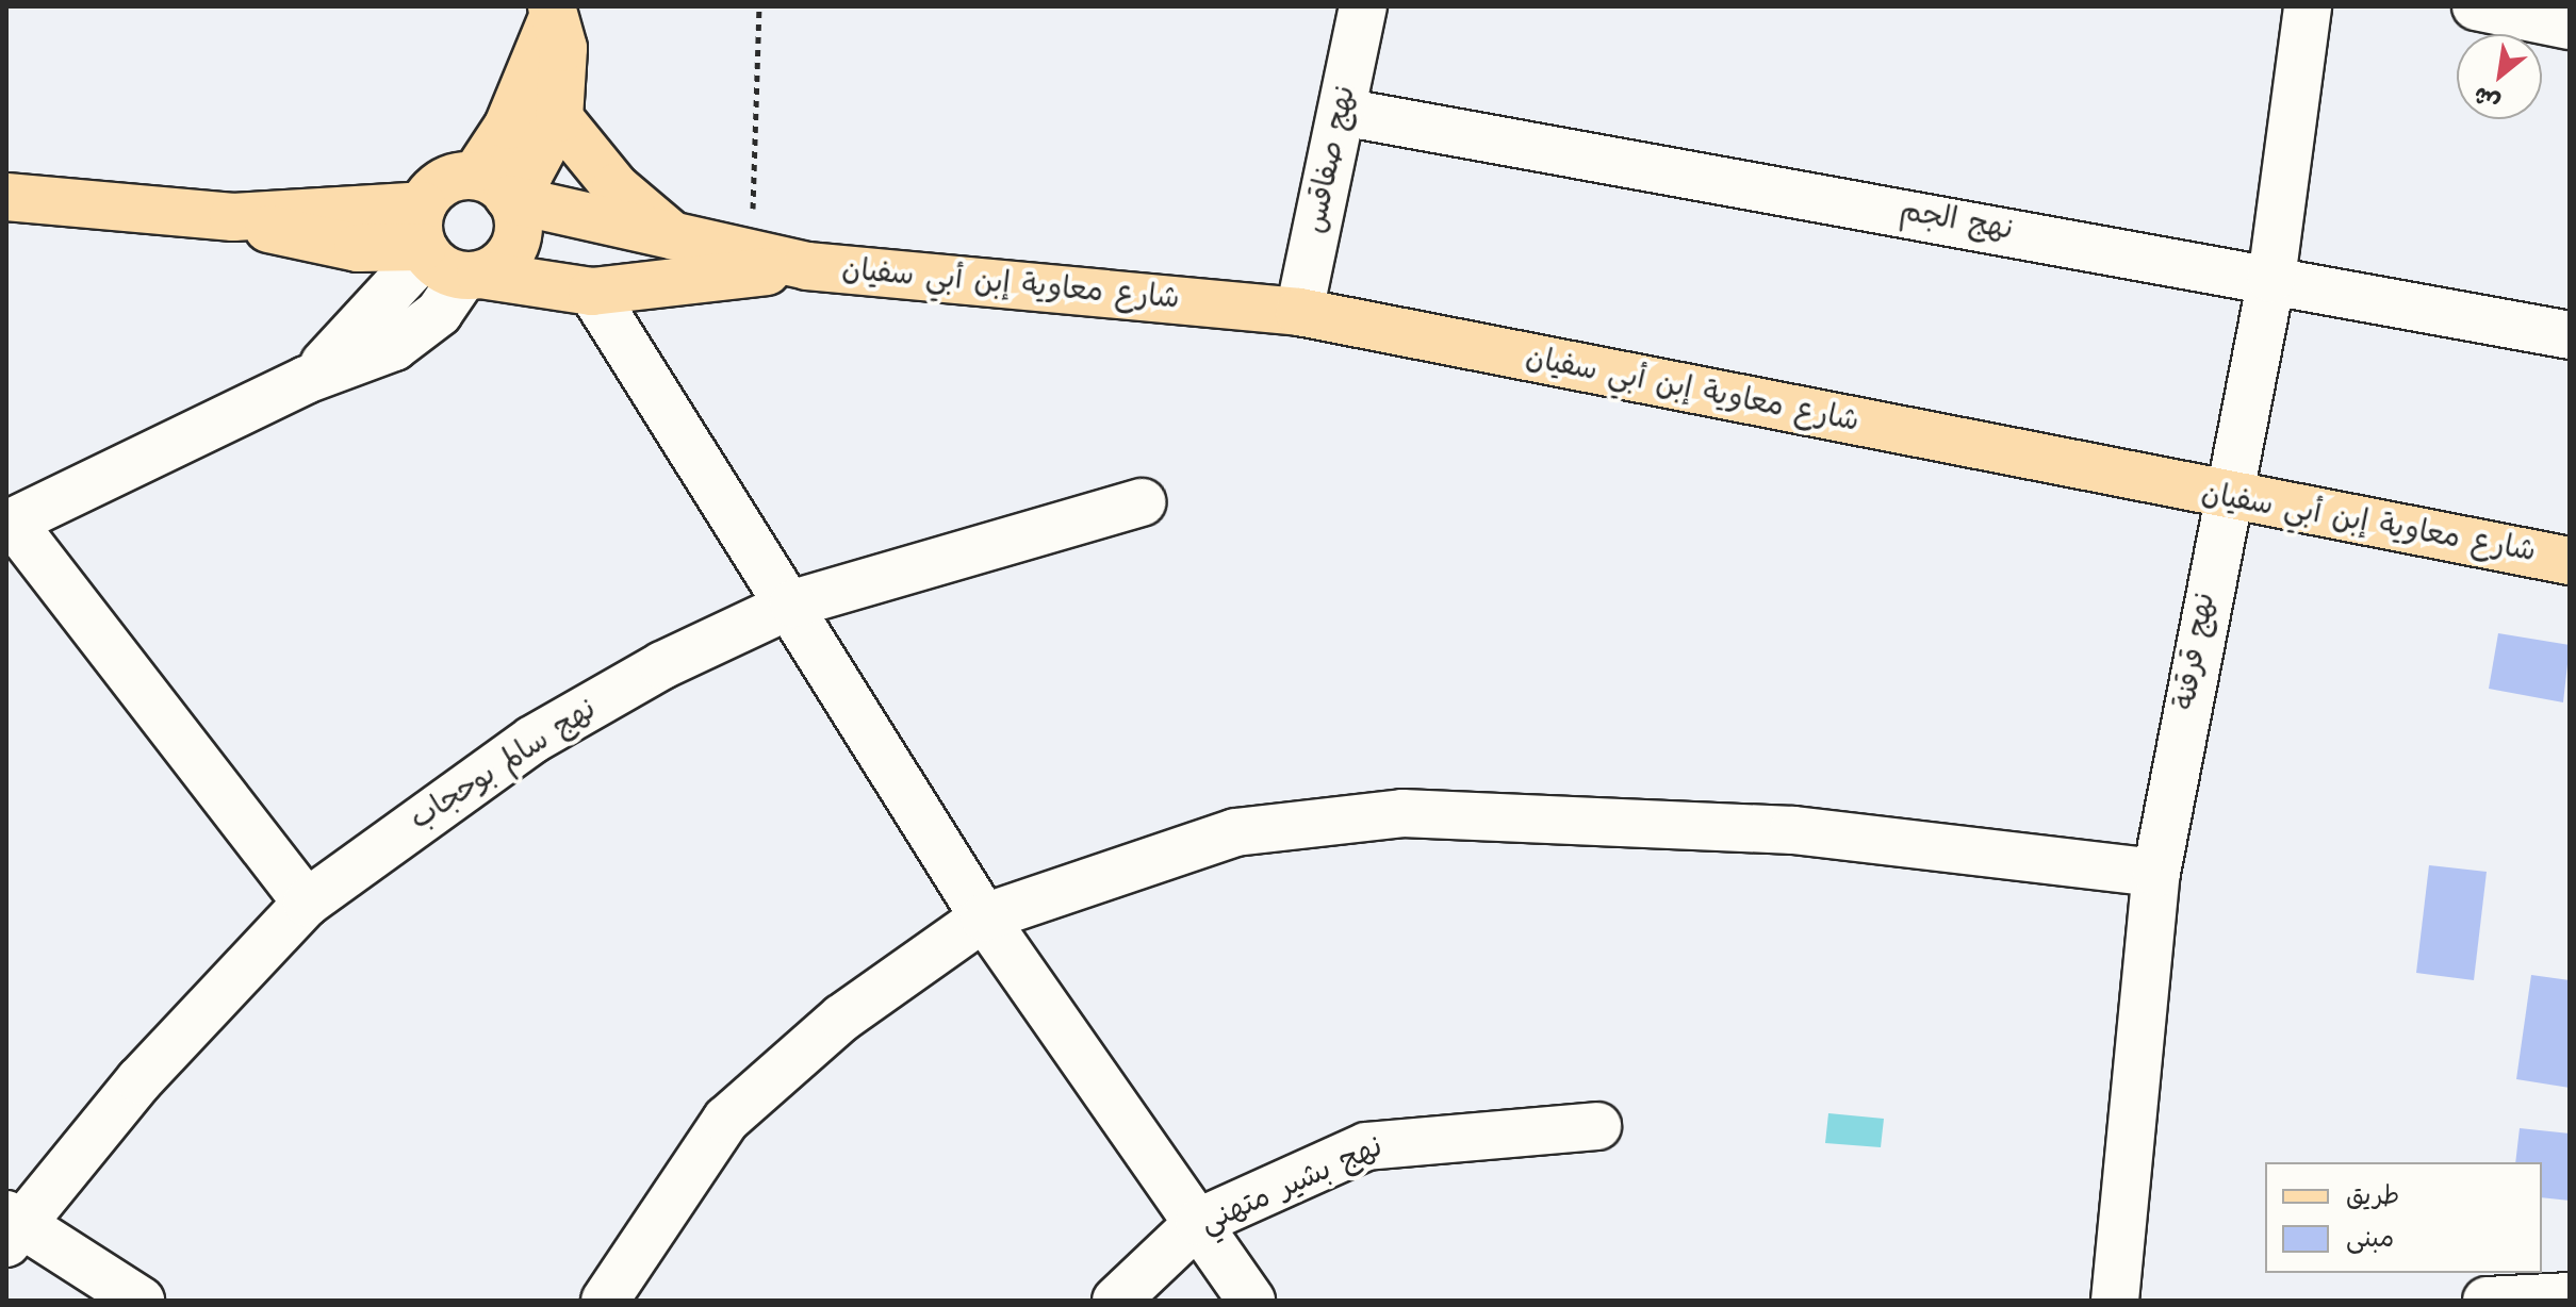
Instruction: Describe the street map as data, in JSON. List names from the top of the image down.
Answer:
{
  "streets": {
    "main road": ["شارع معاوية إبن أبي سفيان"],
    "street": [
      "نهج صفاقس",
      "نهج الجم",
      "نهج قرقنة",
      "نهج سالم بوحجاب",
      "نهج بشير متهني"
    ]
  },
  "crossings": [
    ["نهج صفاقس", "نهج الجم"],
    ["نهج صفاقس", "شارع معاوية إبن أبي سفيان"],
    ["نهج الجم", "نهج قرقنة"],
    ["شارع معاوية إبن أبي سفيان", "نهج قرقنة"]
  ],
  "legend": ["طريق", "مبنى"],
  "north": "bottom left"
}
